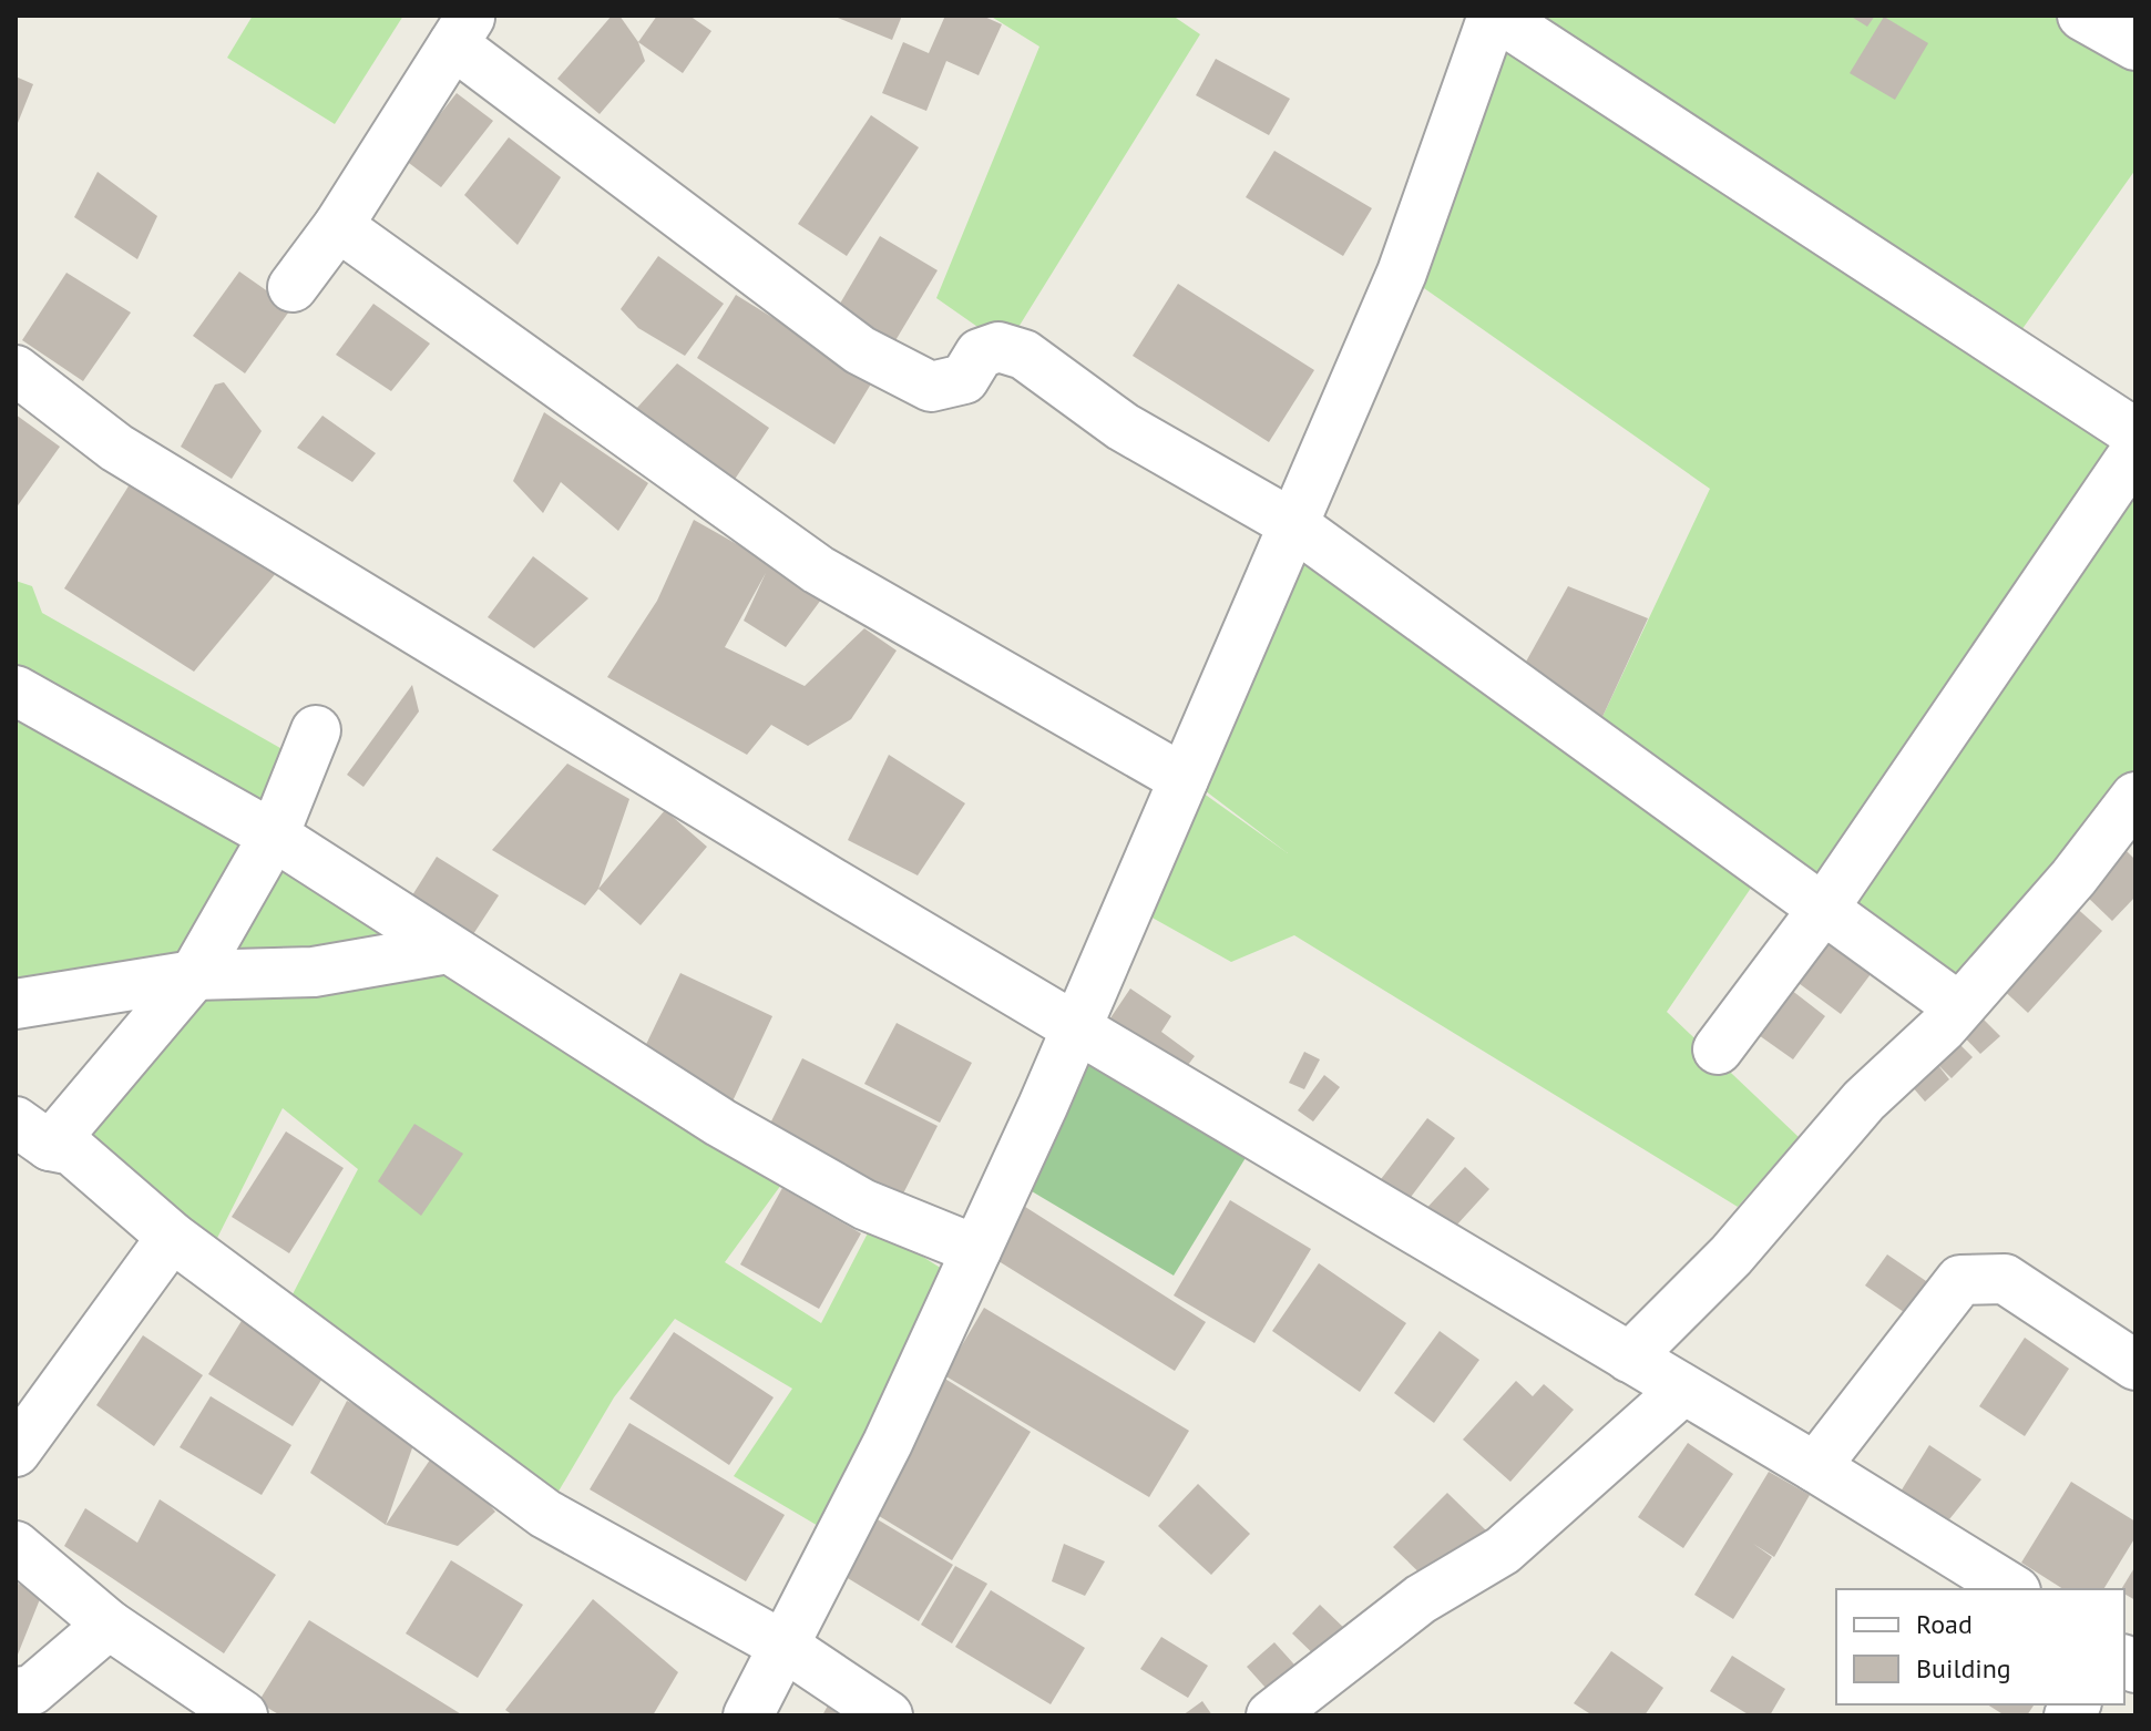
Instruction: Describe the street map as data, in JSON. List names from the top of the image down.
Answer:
{
  "legend": ["Road", "Building"]
}
